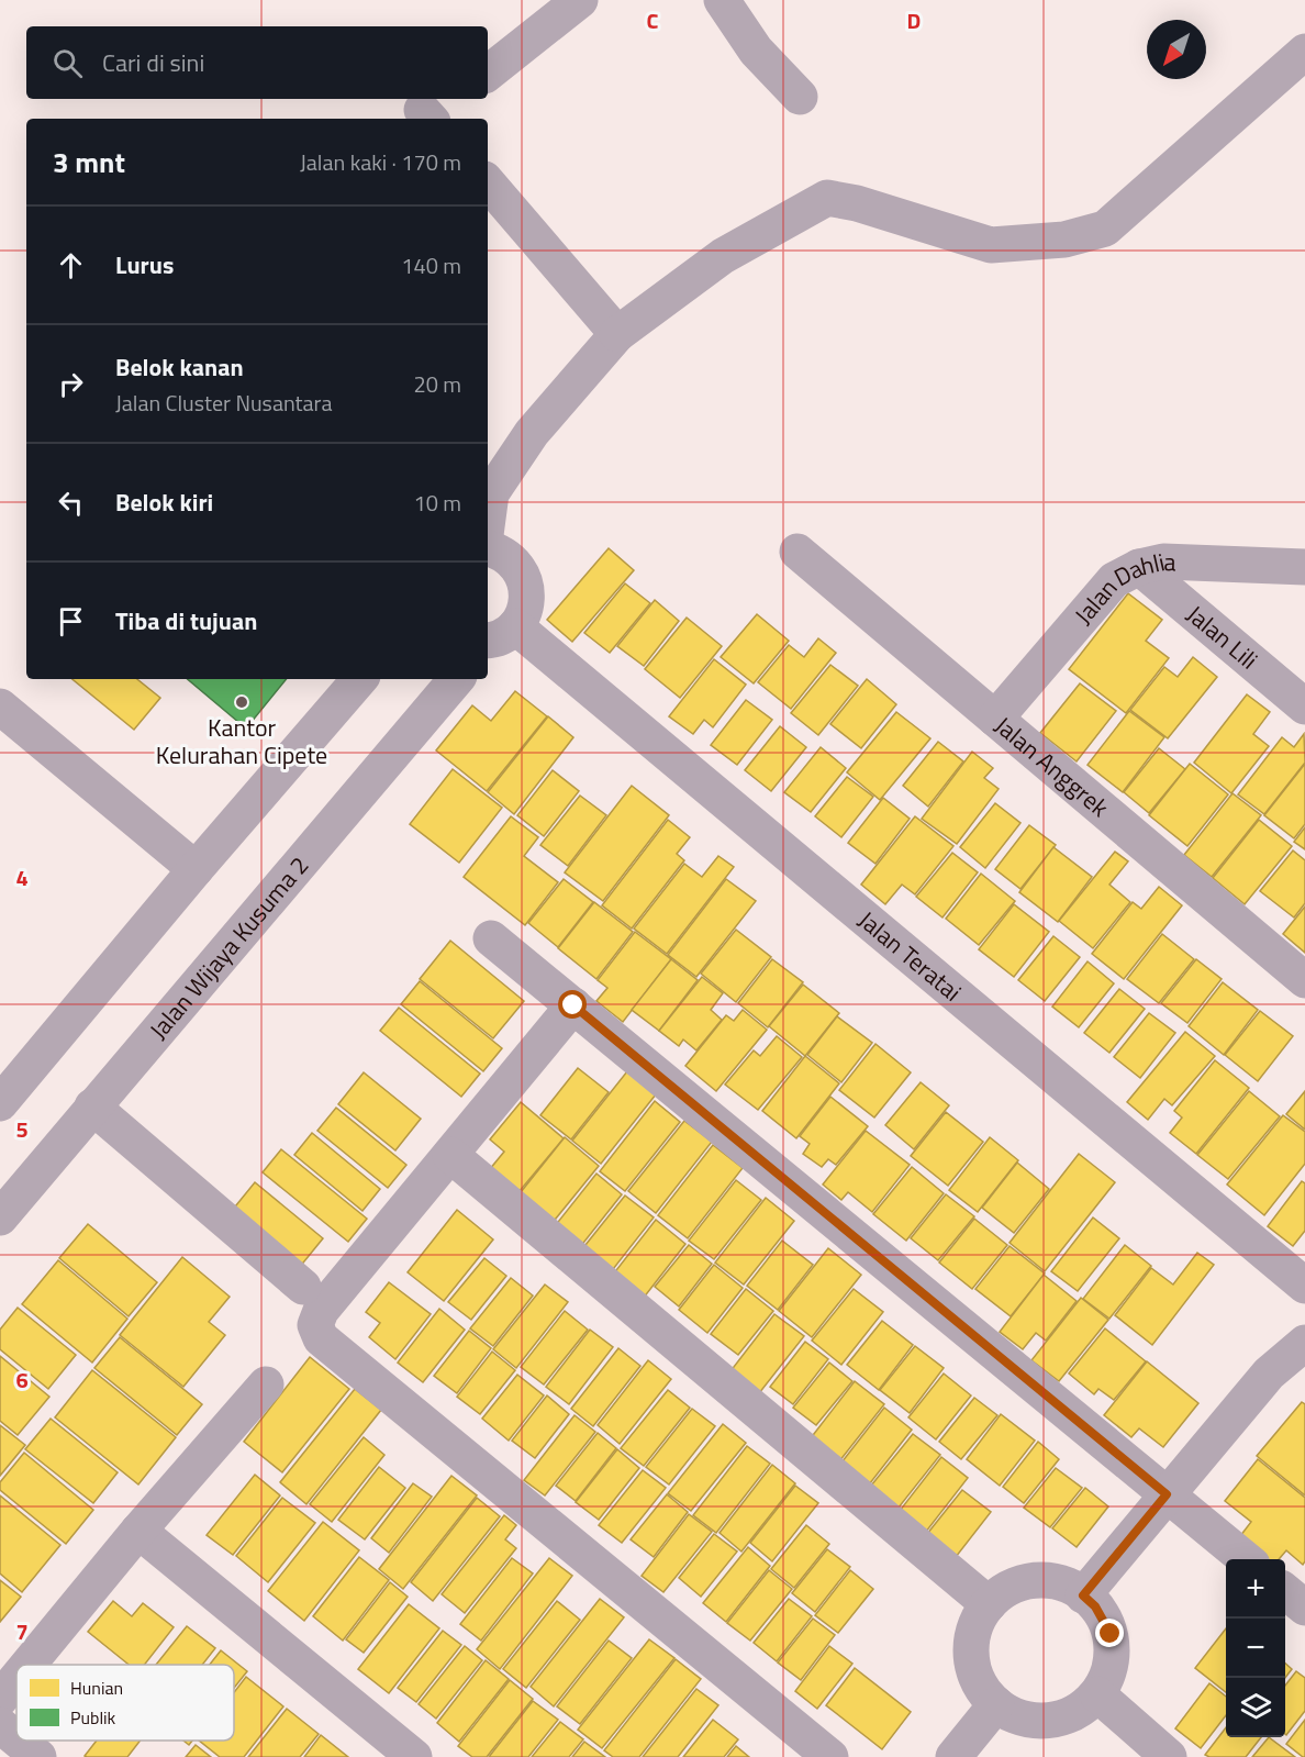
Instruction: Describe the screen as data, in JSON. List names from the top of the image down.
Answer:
{
  "streets": {
    "street": [
      "Jalan Dahlia",
      "Jalan Lili",
      "Jalan Anggrek",
      "Jalan Wijaya Kusuma 2",
      "Jalan Teratai"
    ]
  },
  "crossings": [
    ["Jalan Dahlia", "Jalan Lili"],
    ["Jalan Dahlia", "Jalan Anggrek"]
  ],
  "places": ["Kantor Kelurahan Cipete"],
  "legend": ["Hunian", "Publik"],
  "north": "bottom left",
  "page": {
    "search": "Cari di sini",
    "heading": ["3 mnt", "Jalan kaki · 170 m"],
    "list": [
      ["Lurus", "140 m"],
      ["Belok kanan", "Jalan Cluster Nusantara", "20 m"],
      ["Belok kiri", "10 m"],
      "Tiba di tujuan"
    ],
    "map_buttons": ["+", "−"]
  },
  "grid": {
    "columns": ["C", "D"],
    "rows": [
      "4",
      "5",
      "6",
      "7"
    ]
  }
}
